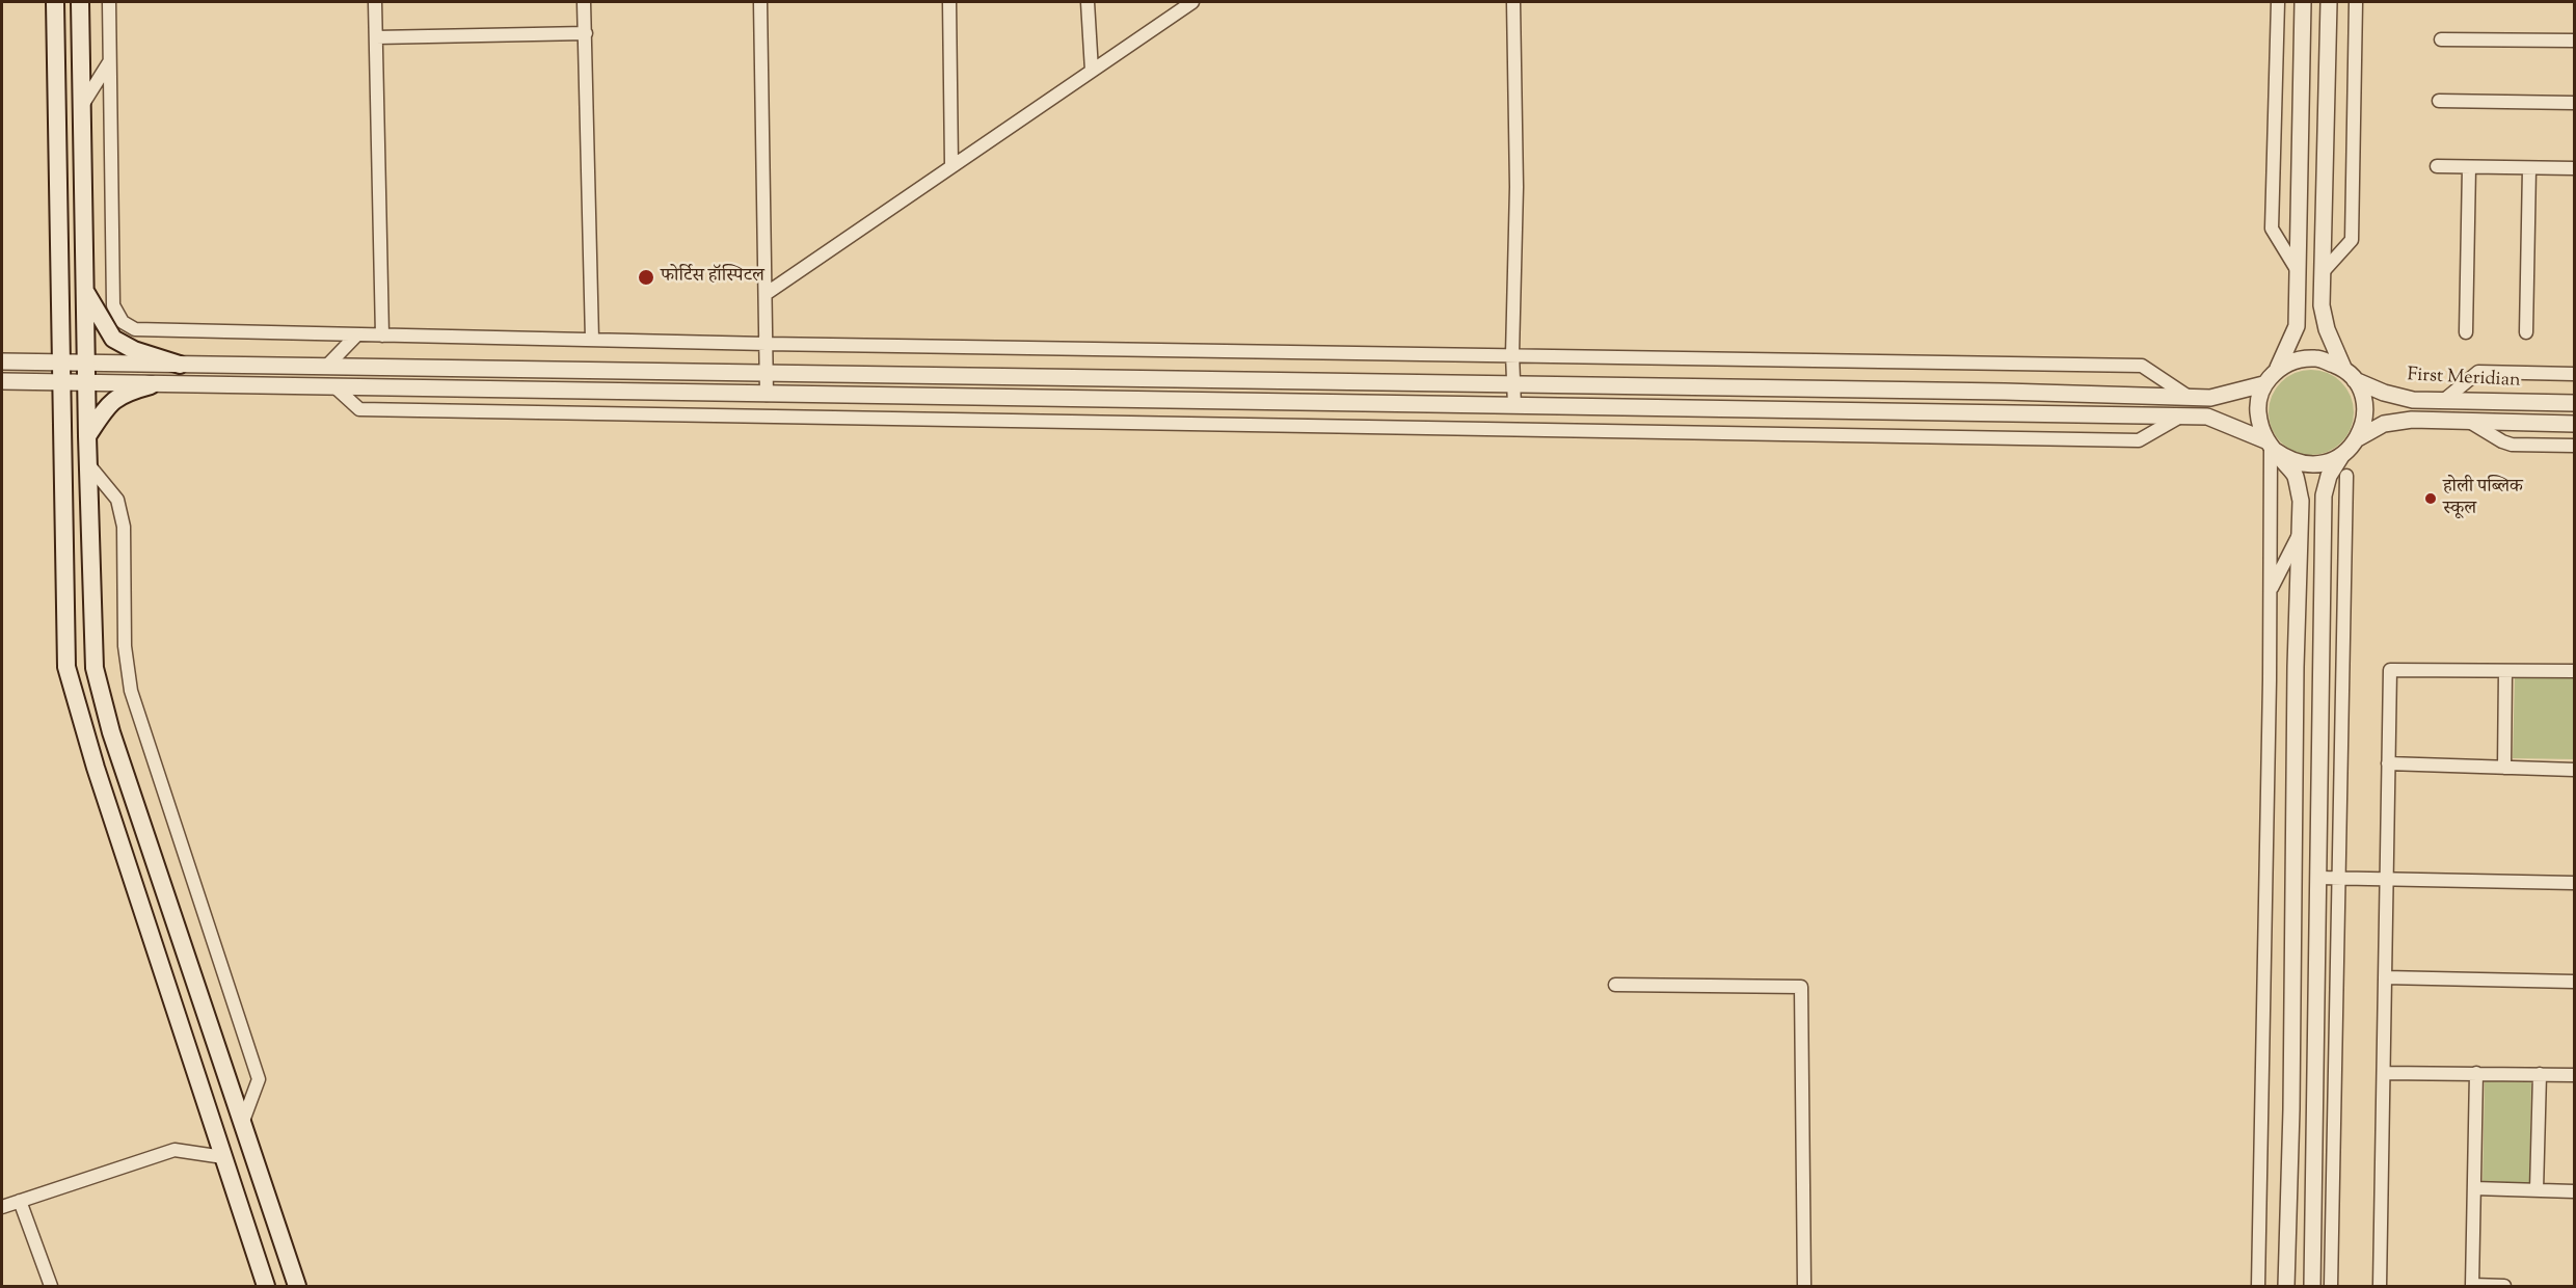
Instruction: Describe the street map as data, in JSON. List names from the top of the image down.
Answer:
{
  "streets": {
    "street": ["First Meridian"]
  },
  "places": ["फोर्टिस हॉस्पिटल", "होली पब्लिक स्कूल"]
}
